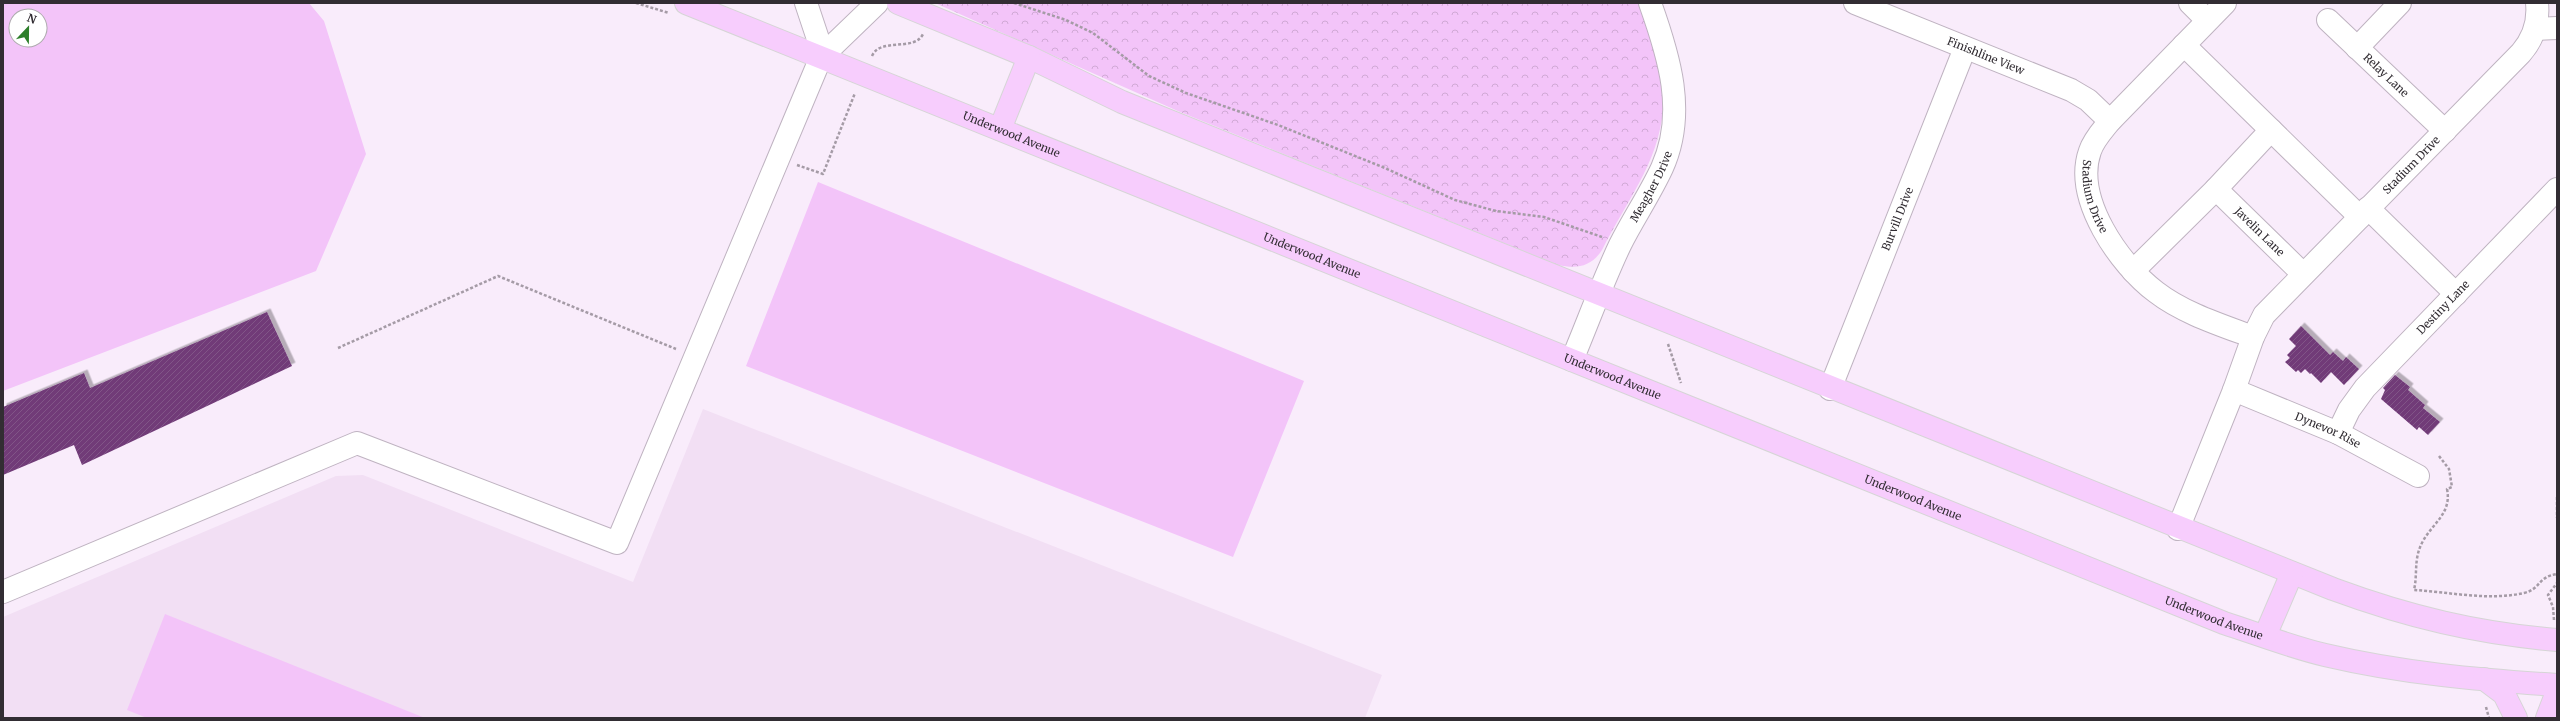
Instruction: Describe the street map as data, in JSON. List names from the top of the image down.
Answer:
{
  "streets": {
    "main road": ["Underwood Avenue"],
    "street": [
      "Finishline View",
      "Relay Lane",
      "Stadium Drive",
      "Meagher Drive",
      "Burvill Drive",
      "Javelin Lane",
      "Destiny Lane",
      "Dynevor Rise"
    ]
  },
  "crossings": [
    ["Finishline View", "Stadium Drive"],
    ["Finishline View", "Burvill Drive"],
    ["Relay Lane", "Stadium Drive"],
    ["Underwood Avenue", "Meagher Drive"],
    ["Stadium Drive", "Javelin Lane"],
    ["Stadium Drive", "Dynevor Rise"],
    ["Destiny Lane", "Dynevor Rise"]
  ],
  "north": "top"
}
